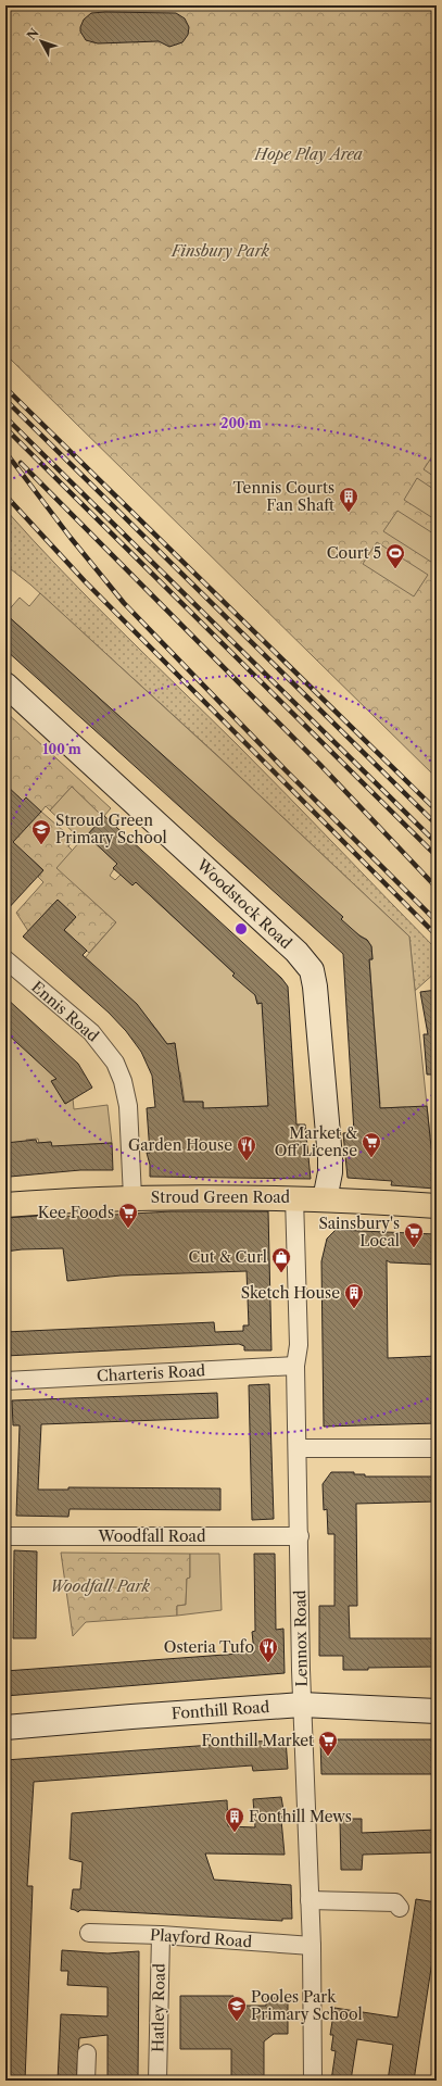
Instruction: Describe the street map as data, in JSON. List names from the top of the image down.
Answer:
{
  "streets": {
    "main road": ["Woodstock Road", "Stroud Green Road", "Fonthill Road"],
    "street": [
      "Ennis Road",
      "Charteris Road",
      "Woodfall Road",
      "Lennox Road",
      "Playford Road",
      "Hatley Road"
    ]
  },
  "crossings": [
    ["Woodstock Road", "Stroud Green Road"],
    ["Ennis Road", "Stroud Green Road"],
    ["Stroud Green Road", "Lennox Road"],
    ["Charteris Road", "Lennox Road"],
    ["Woodfall Road", "Lennox Road"],
    ["Lennox Road", "Fonthill Road"],
    ["Lennox Road", "Playford Road"],
    ["Playford Road", "Hatley Road"]
  ],
  "parks": ["Hope Play Area", "Finsbury Park", "Woodfall Park"],
  "places": {
    "building": ["Tennis Courts Fan Shaft", "Sketch House", "Fonthill Mews"],
    "sports": ["Court 5"],
    "school or university": ["Stroud Green Primary School", "Pooles Park Primary School"],
    "supermarket": [
      "Market & Off License",
      "Kee Foods",
      "Sainsbury's Local",
      "Fonthill Market"
    ],
    "restaurant": ["Garden House", "Osteria Tufo"],
    "shop": ["Cut & Curl"]
  },
  "north": "top left",
  "rings": ["200 m", "100 m"]
}
